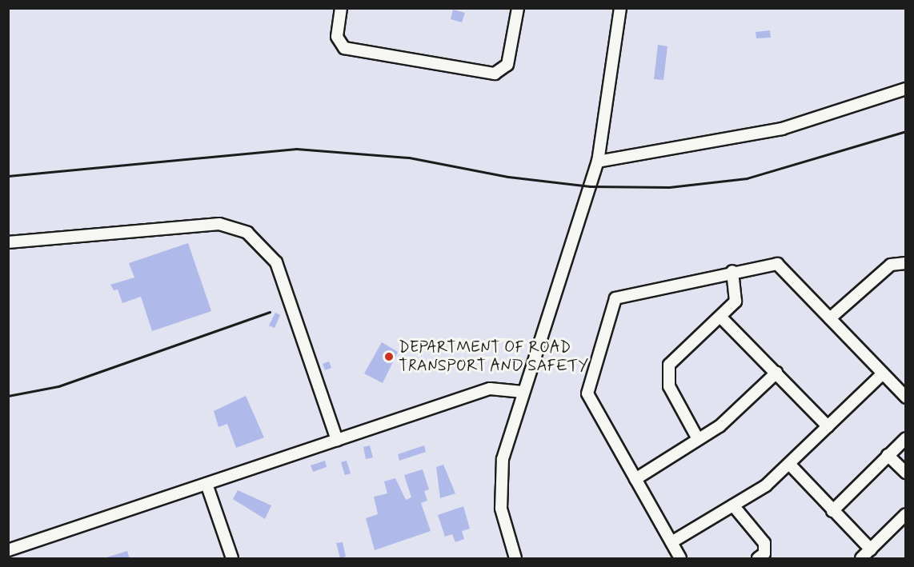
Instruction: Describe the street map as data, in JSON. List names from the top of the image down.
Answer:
{
  "places": ["DEPARTMENT OF ROAD TRANSPORT AND SAFETY"]
}
